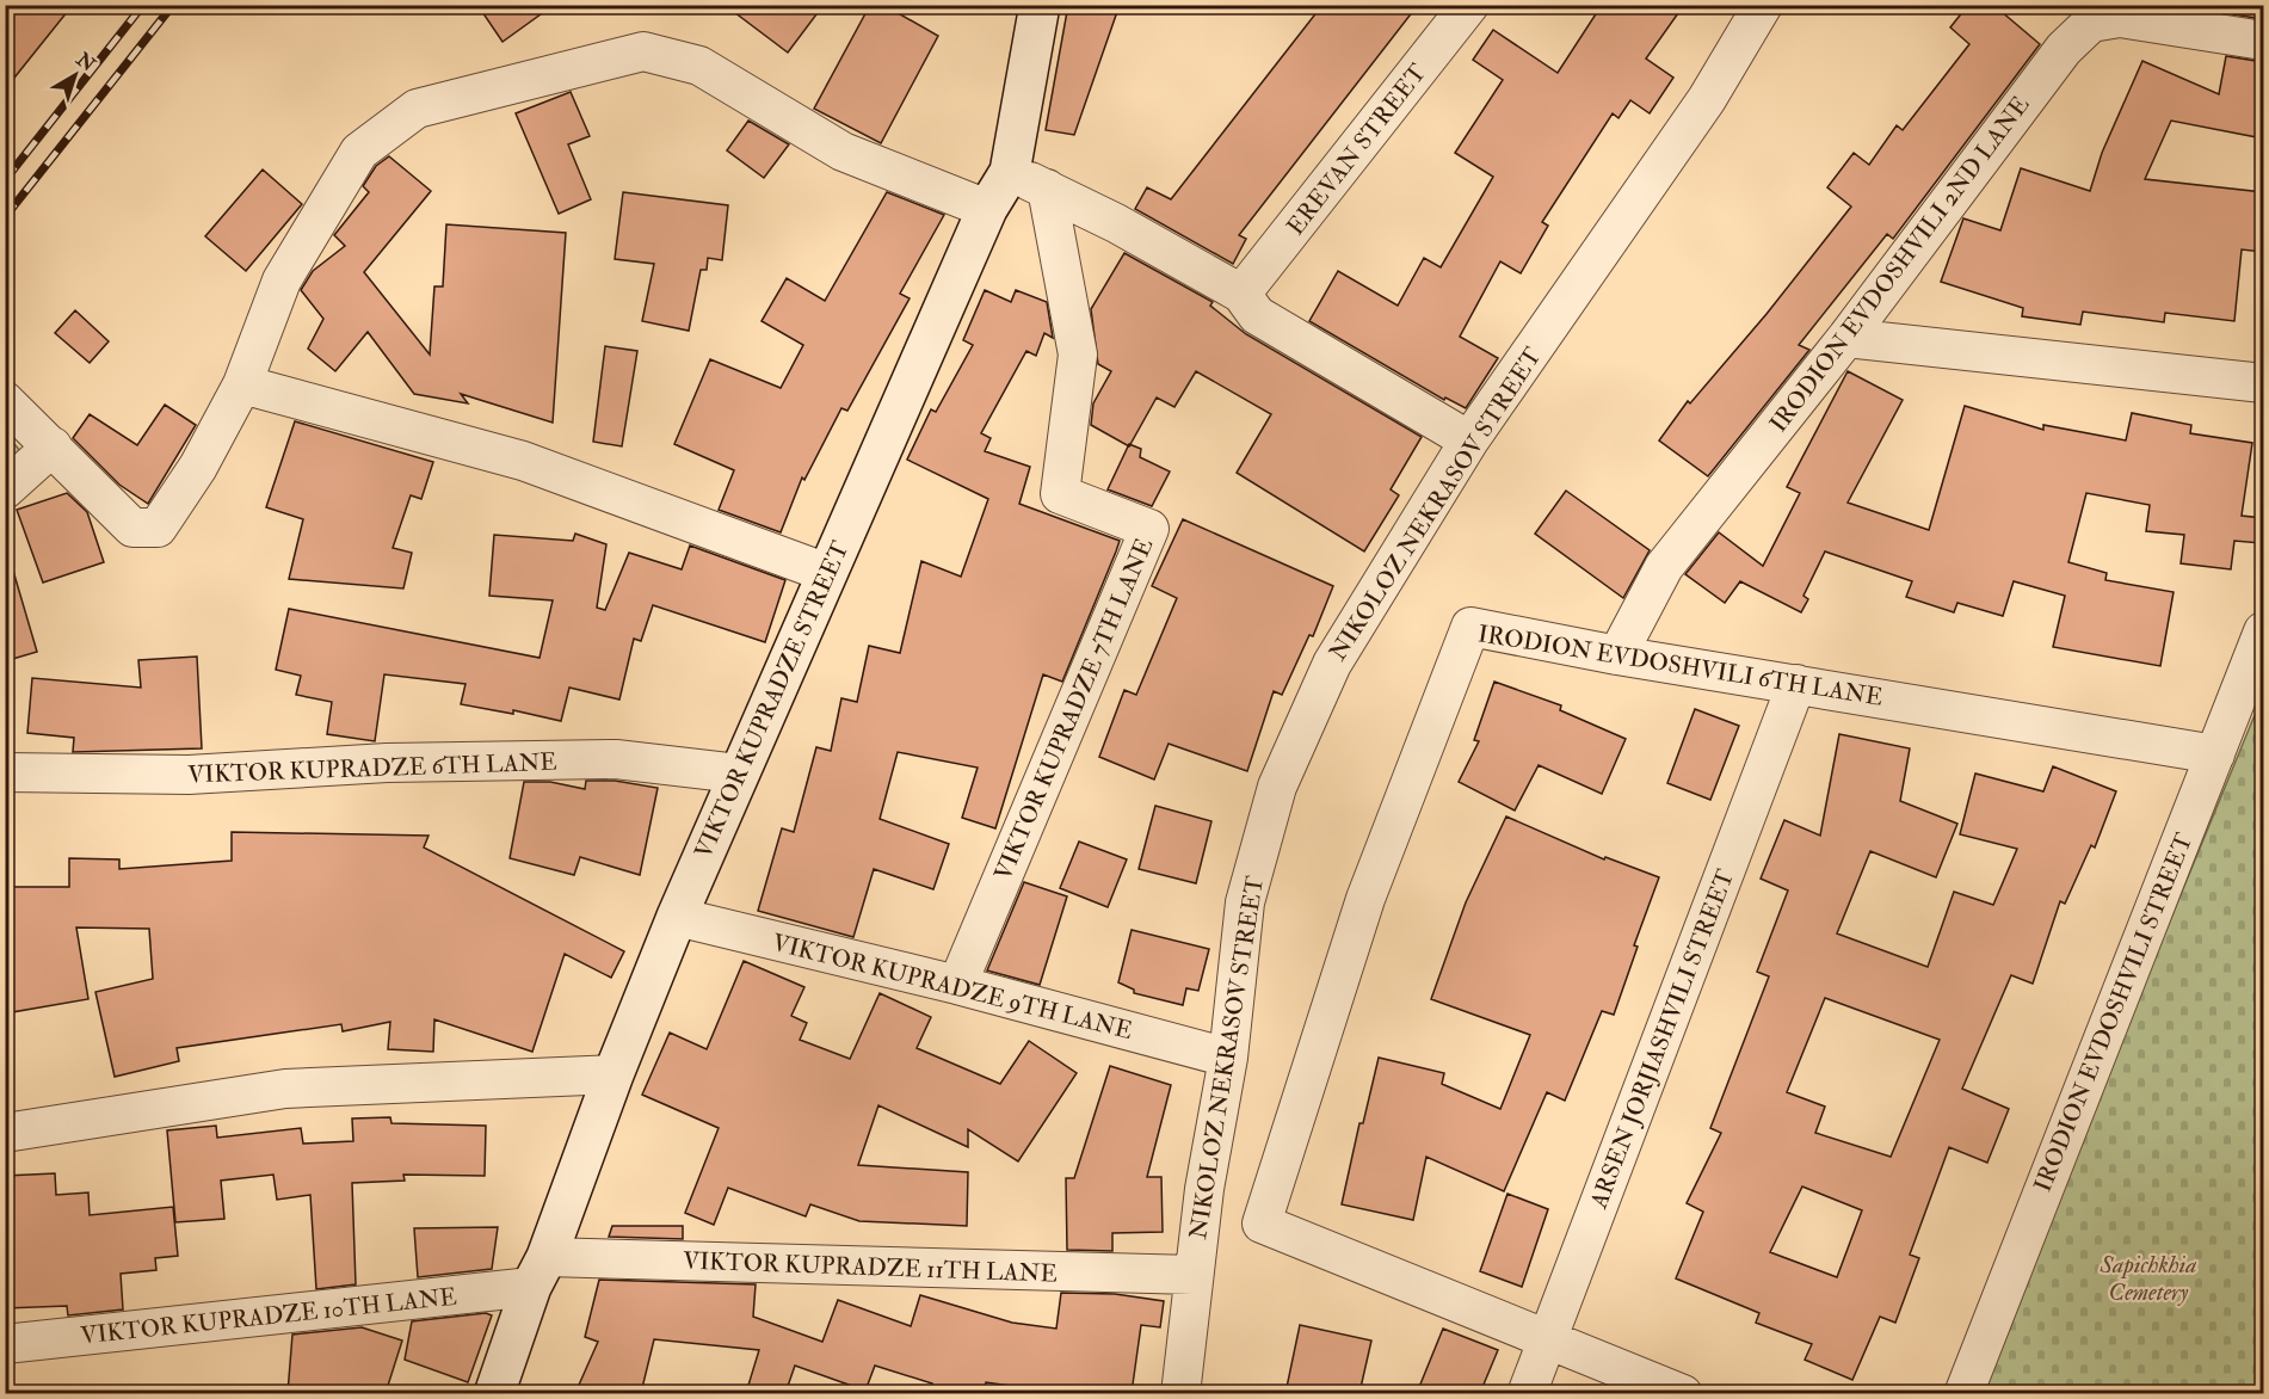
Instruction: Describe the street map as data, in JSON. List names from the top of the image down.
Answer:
{
  "streets": {
    "street": [
      "EREVAN STREET",
      "IRODION EVDOSHVILI 2ND LANE",
      "NIKOLOZ NEKRASOV STREET",
      "IRODION EVDOSHVILI 6TH LANE",
      "VIKTOR KUPRADZE STREET",
      "VIKTOR KUPRADZE 7TH LANE",
      "VIKTOR KUPRADZE 6TH LANE",
      "VIKTOR KUPRADZE 9TH LANE",
      "IRODION EVDOSHVILI STREET",
      "ARSEN JORJIASHVILI STREET",
      "VIKTOR KUPRADZE 11TH LANE",
      "VIKTOR KUPRADZE 10TH LANE"
    ]
  },
  "crossings": [
    ["IRODION EVDOSHVILI 2ND LANE", "IRODION EVDOSHVILI 6TH LANE"],
    ["NIKOLOZ NEKRASOV STREET", "VIKTOR KUPRADZE 9TH LANE"],
    ["NIKOLOZ NEKRASOV STREET", "VIKTOR KUPRADZE 11TH LANE"],
    ["IRODION EVDOSHVILI 6TH LANE", "IRODION EVDOSHVILI STREET"],
    ["IRODION EVDOSHVILI 6TH LANE", "ARSEN JORJIASHVILI STREET"],
    ["VIKTOR KUPRADZE STREET", "VIKTOR KUPRADZE 6TH LANE"],
    ["VIKTOR KUPRADZE STREET", "VIKTOR KUPRADZE 9TH LANE"],
    ["VIKTOR KUPRADZE STREET", "VIKTOR KUPRADZE 11TH LANE"],
    ["VIKTOR KUPRADZE STREET", "VIKTOR KUPRADZE 10TH LANE"],
    ["VIKTOR KUPRADZE 7TH LANE", "VIKTOR KUPRADZE 9TH LANE"],
    ["VIKTOR KUPRADZE 11TH LANE", "VIKTOR KUPRADZE 10TH LANE"]
  ],
  "parks": ["Sapichkhia Cemetery"],
  "north": "top right"
}
